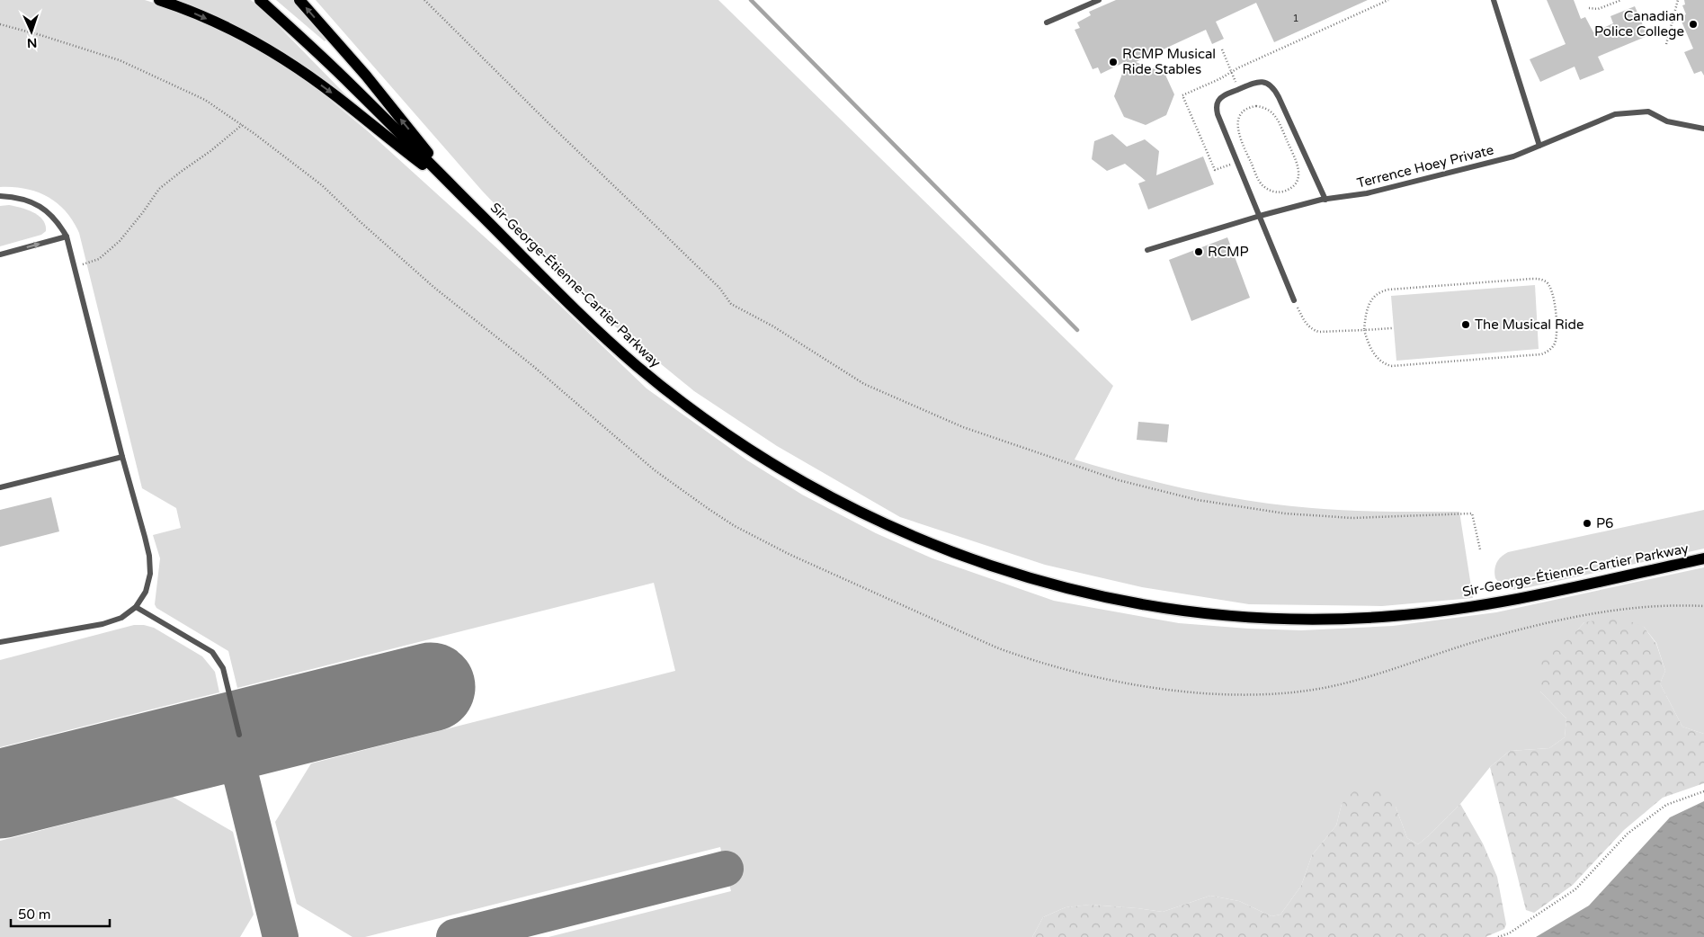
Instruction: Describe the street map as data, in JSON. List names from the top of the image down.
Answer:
{
  "streets": {
    "main road": ["Sir-George-Étienne-Cartier Parkway"],
    "lane": ["Terrence Hoey Private"]
  },
  "places": [
    "Canadian Police College",
    "RCMP Musical Ride Stables",
    "RCMP",
    "The Musical Ride",
    "P6"
  ],
  "house_numbers": ["1"],
  "scale_bar": "50 m",
  "north": "bottom"
}
